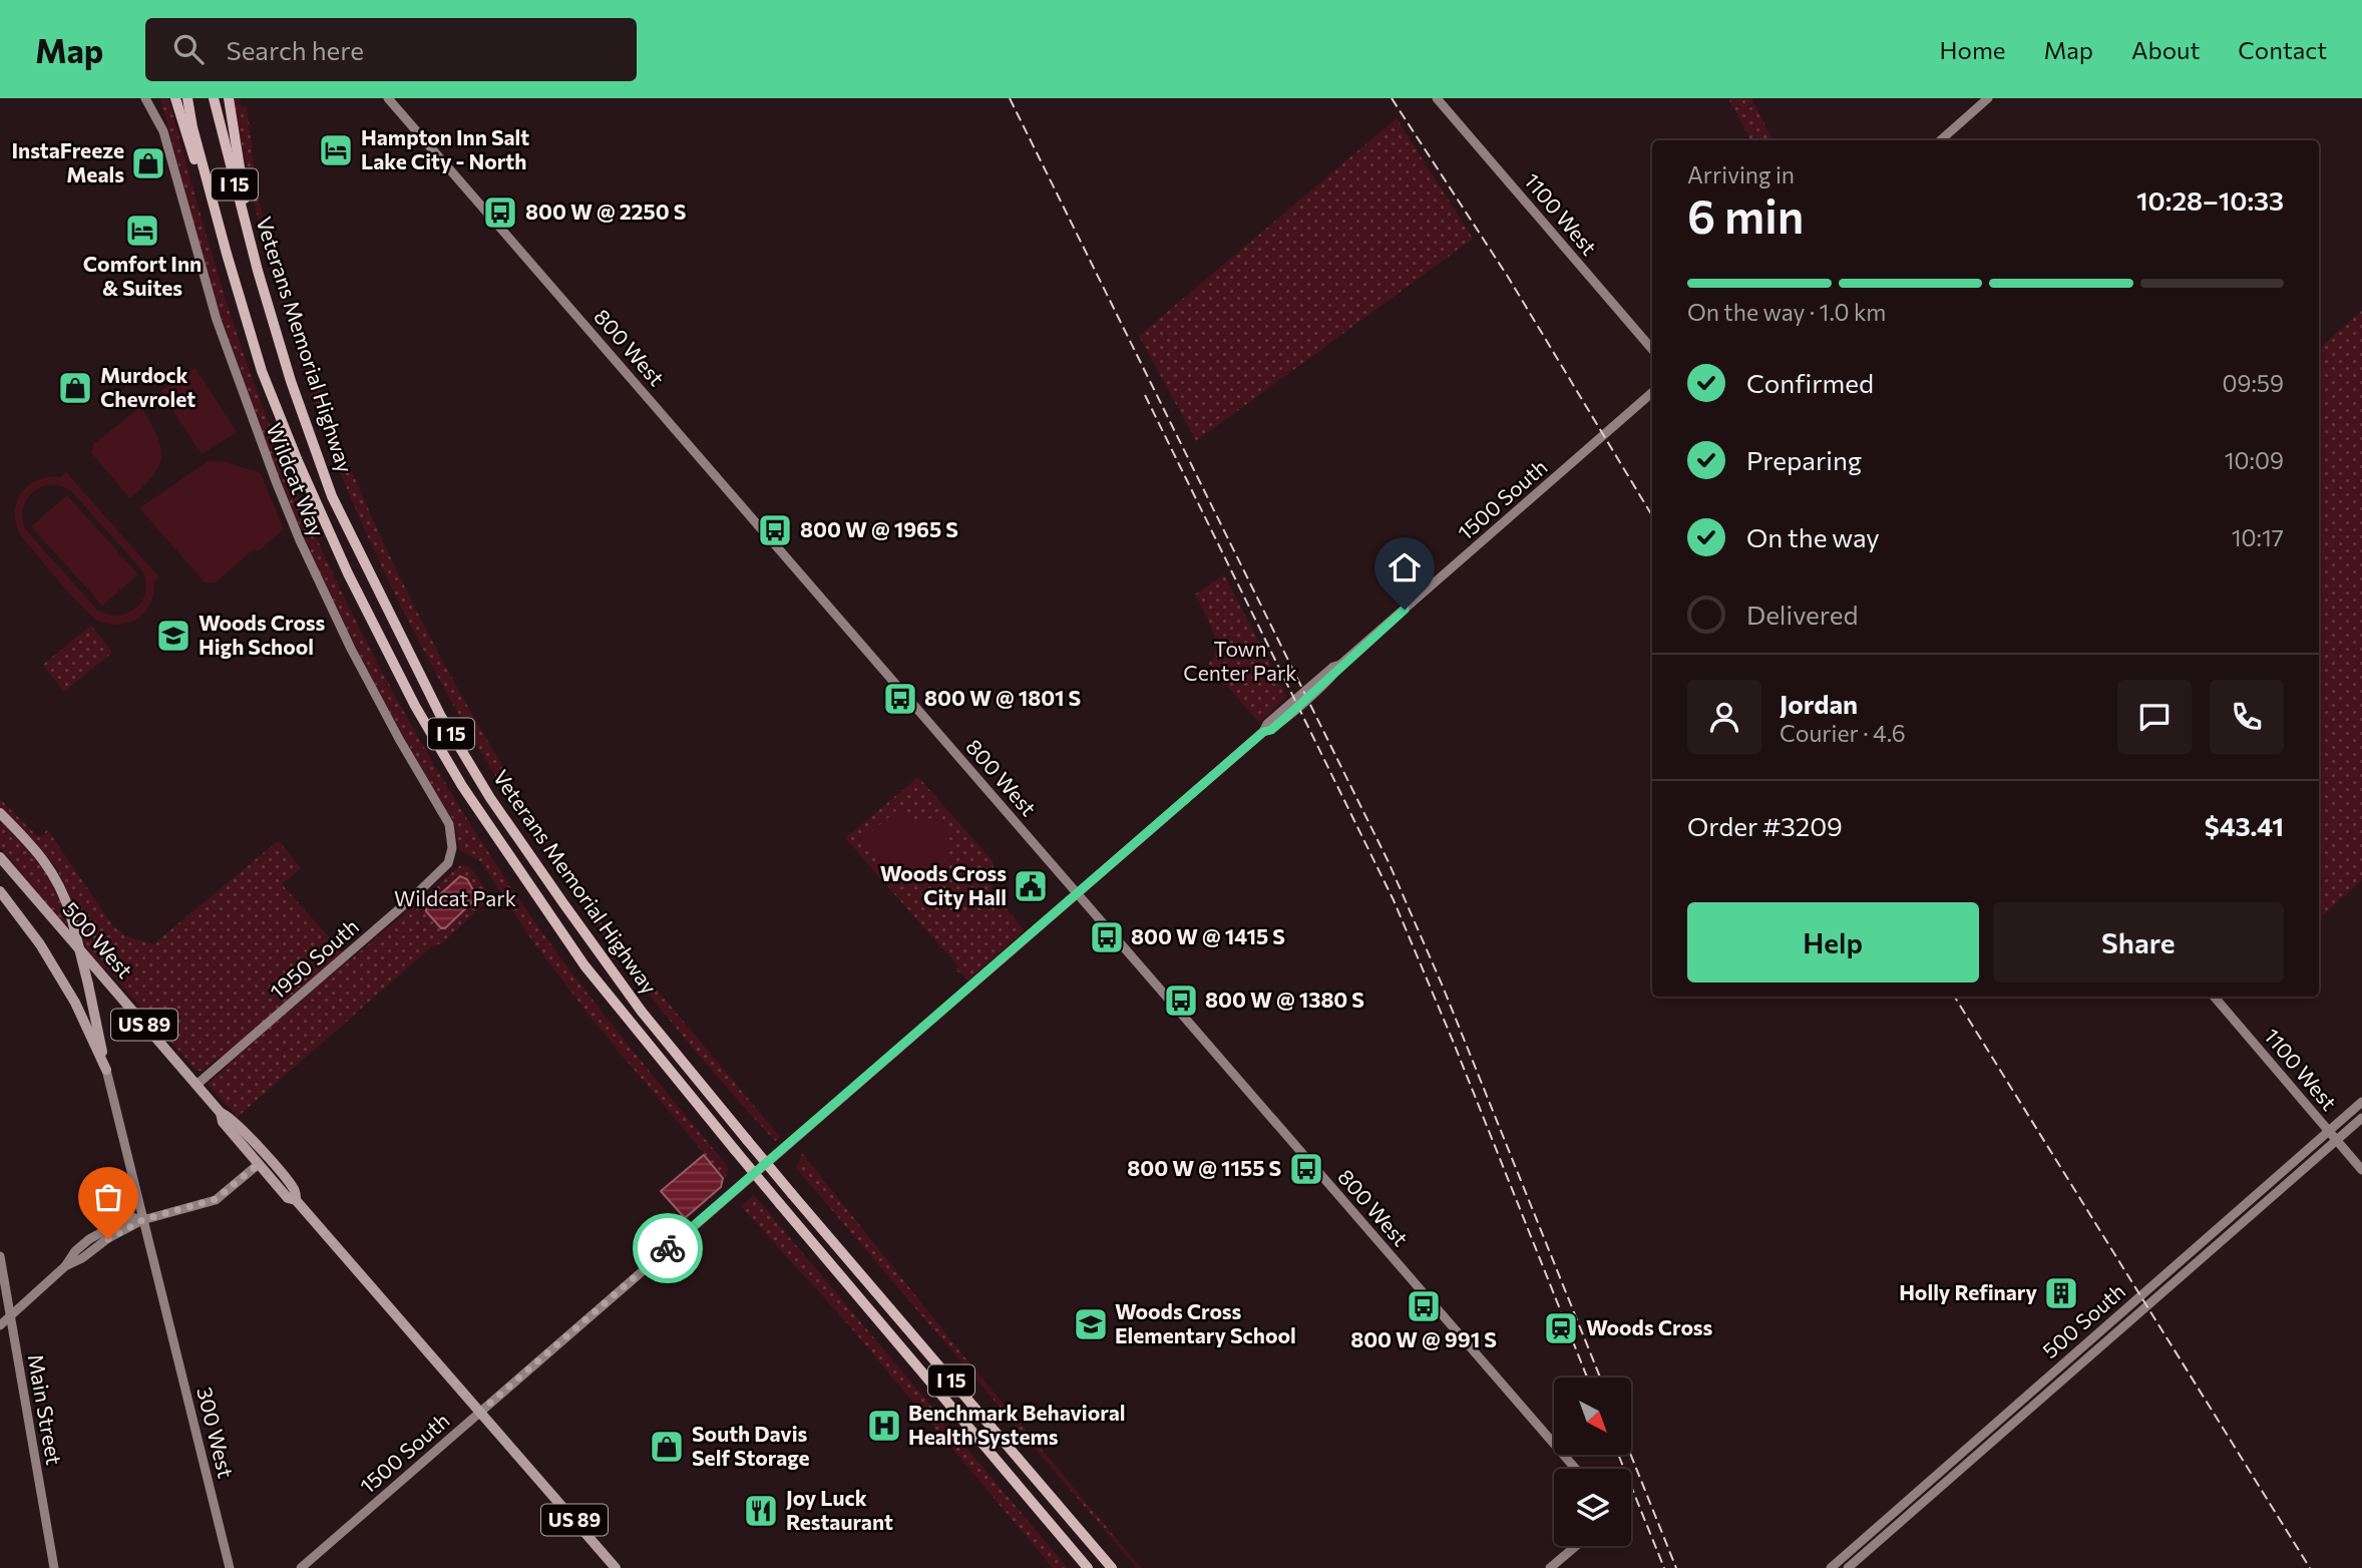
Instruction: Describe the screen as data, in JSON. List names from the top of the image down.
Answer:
{
  "streets": {
    "highway": ["I 15", "Veterans Memorial Highway"],
    "main road": ["500 West", "US 89"],
    "street": [
      "1100 West",
      "800 West",
      "Wildcat Way",
      "1500 South",
      "1950 South",
      "500 South",
      "Main Street",
      "300 West"
    ]
  },
  "crossings": [
    ["1100 West", "500 South"],
    ["800 West", "1500 South"],
    ["Wildcat Way", "1950 South"],
    ["1500 South", "500 West"],
    ["500 West", "1950 South"]
  ],
  "parks": ["Town Center Park", "Wildcat Park"],
  "places": {
    "hotel": ["Hampton Inn Salt Lake City - North", "Comfort Inn & Suites"],
    "shop": ["InstaFreeze Meals", "Murdock Chevrolet", "South Davis Self Storage"],
    "bus stop": [
      "800 W @ 2250 S",
      "800 W @ 1965 S",
      "800 W @ 1801 S",
      "800 W @ 1415 S",
      "800 W @ 1380 S",
      "800 W @ 1155 S",
      "800 W @ 991 S"
    ],
    "school or university": ["Woods Cross High School", "Woods Cross Elementary School"],
    "public building": ["Woods Cross City Hall"],
    "building": ["Holly Refinary"],
    "station": ["Woods Cross"],
    "hospital": ["Benchmark Behavioral Health Systems"],
    "restaurant": ["Joy Luck Restaurant"]
  },
  "north": "bottom right",
  "page": {
    "header": "Map",
    "search": "Search here",
    "nav": [
      "Home",
      "Map",
      "About",
      "Contact"
    ],
    "heading": ["6 min", "Arriving in", "10:28–10:33"],
    "panel": [
      "Jordan",
      "Courier · 4.6",
      "Order #3209",
      "$43.41"
    ],
    "bar": "On the way · 1.0 km",
    "list": [
      ["Confirmed", "09:59"],
      ["Preparing", "10:09"],
      ["On the way", "10:17"],
      "Delivered"
    ],
    "buttons": ["Help", "Share"]
  }
}
